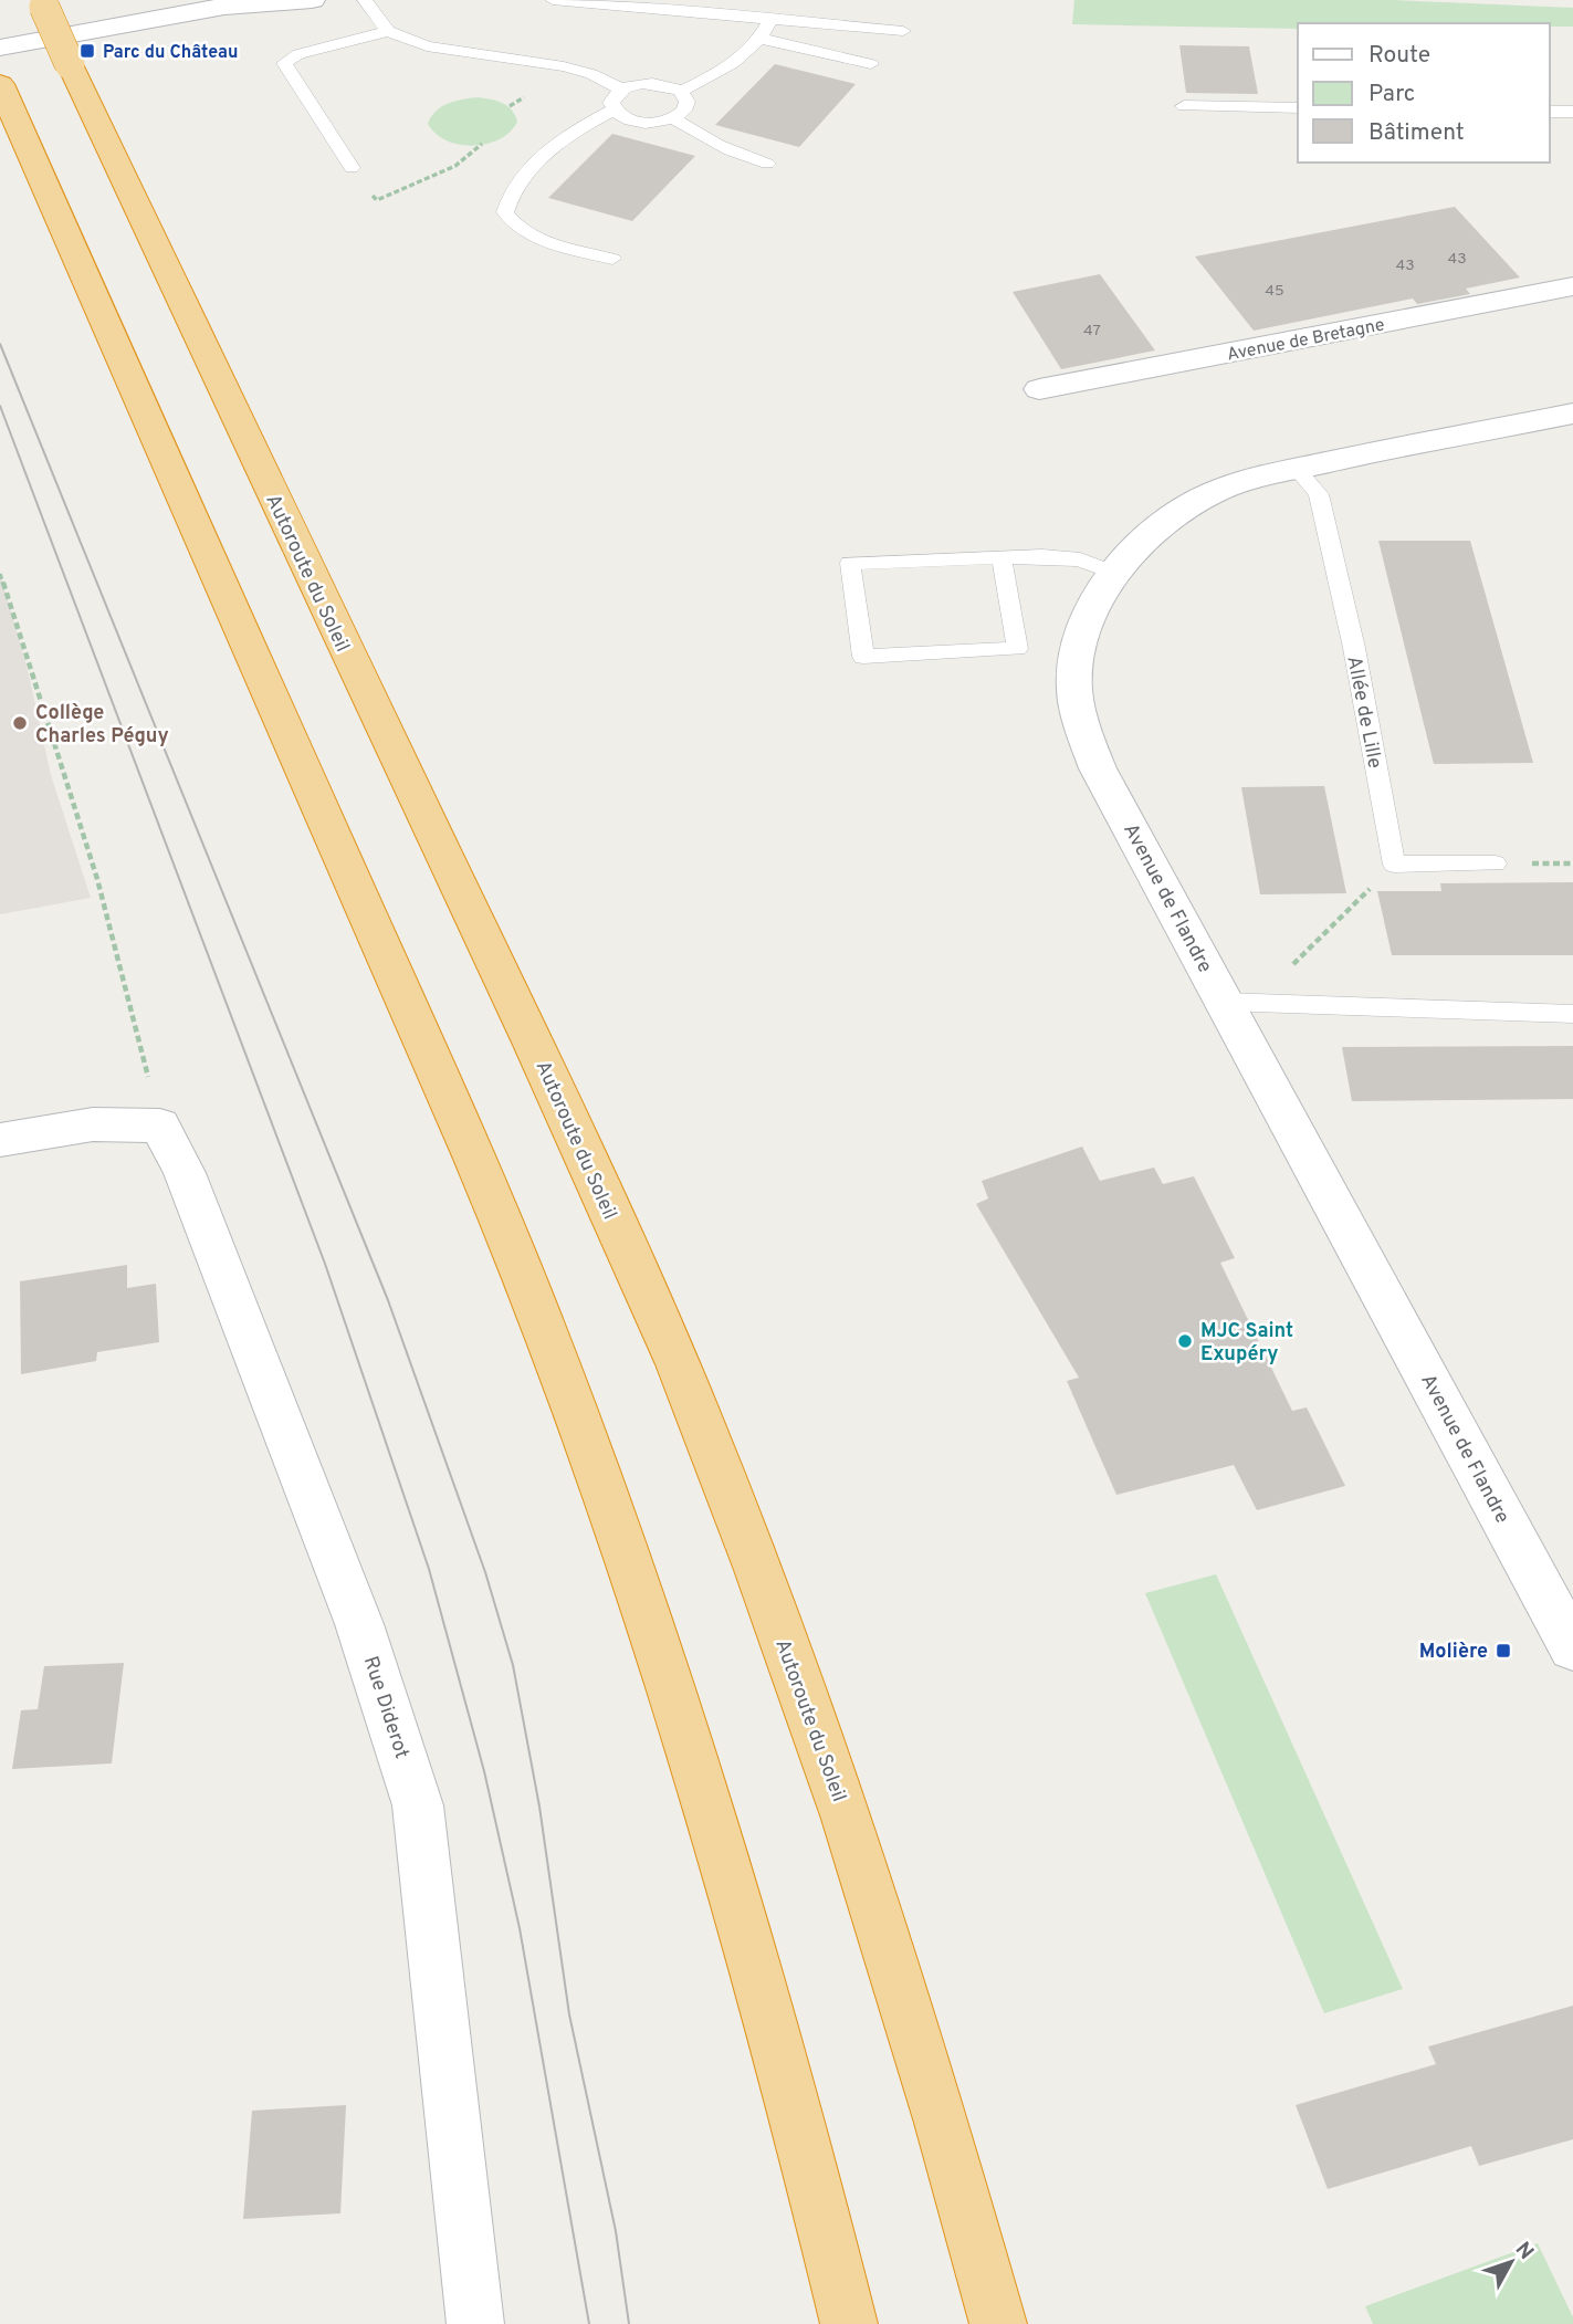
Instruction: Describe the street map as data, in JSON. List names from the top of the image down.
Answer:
{
  "streets": {
    "highway": ["Autoroute du Soleil"],
    "street": ["Avenue de Bretagne", "Avenue de Flandre", "Rue Diderot"],
    "lane": ["Allée de Lille"]
  },
  "crossings": [
    ["Allée de Lille", "Avenue de Flandre"]
  ],
  "places": {
    "transit": ["Parc du Château", "Molière"],
    "other": ["Collège Charles Péguy", "MJC Saint Exupéry"]
  },
  "house_numbers": [
    "43",
    "43",
    "45",
    "47"
  ],
  "legend": ["Route", "Parc", "Bâtiment"],
  "north": "top right"
}
